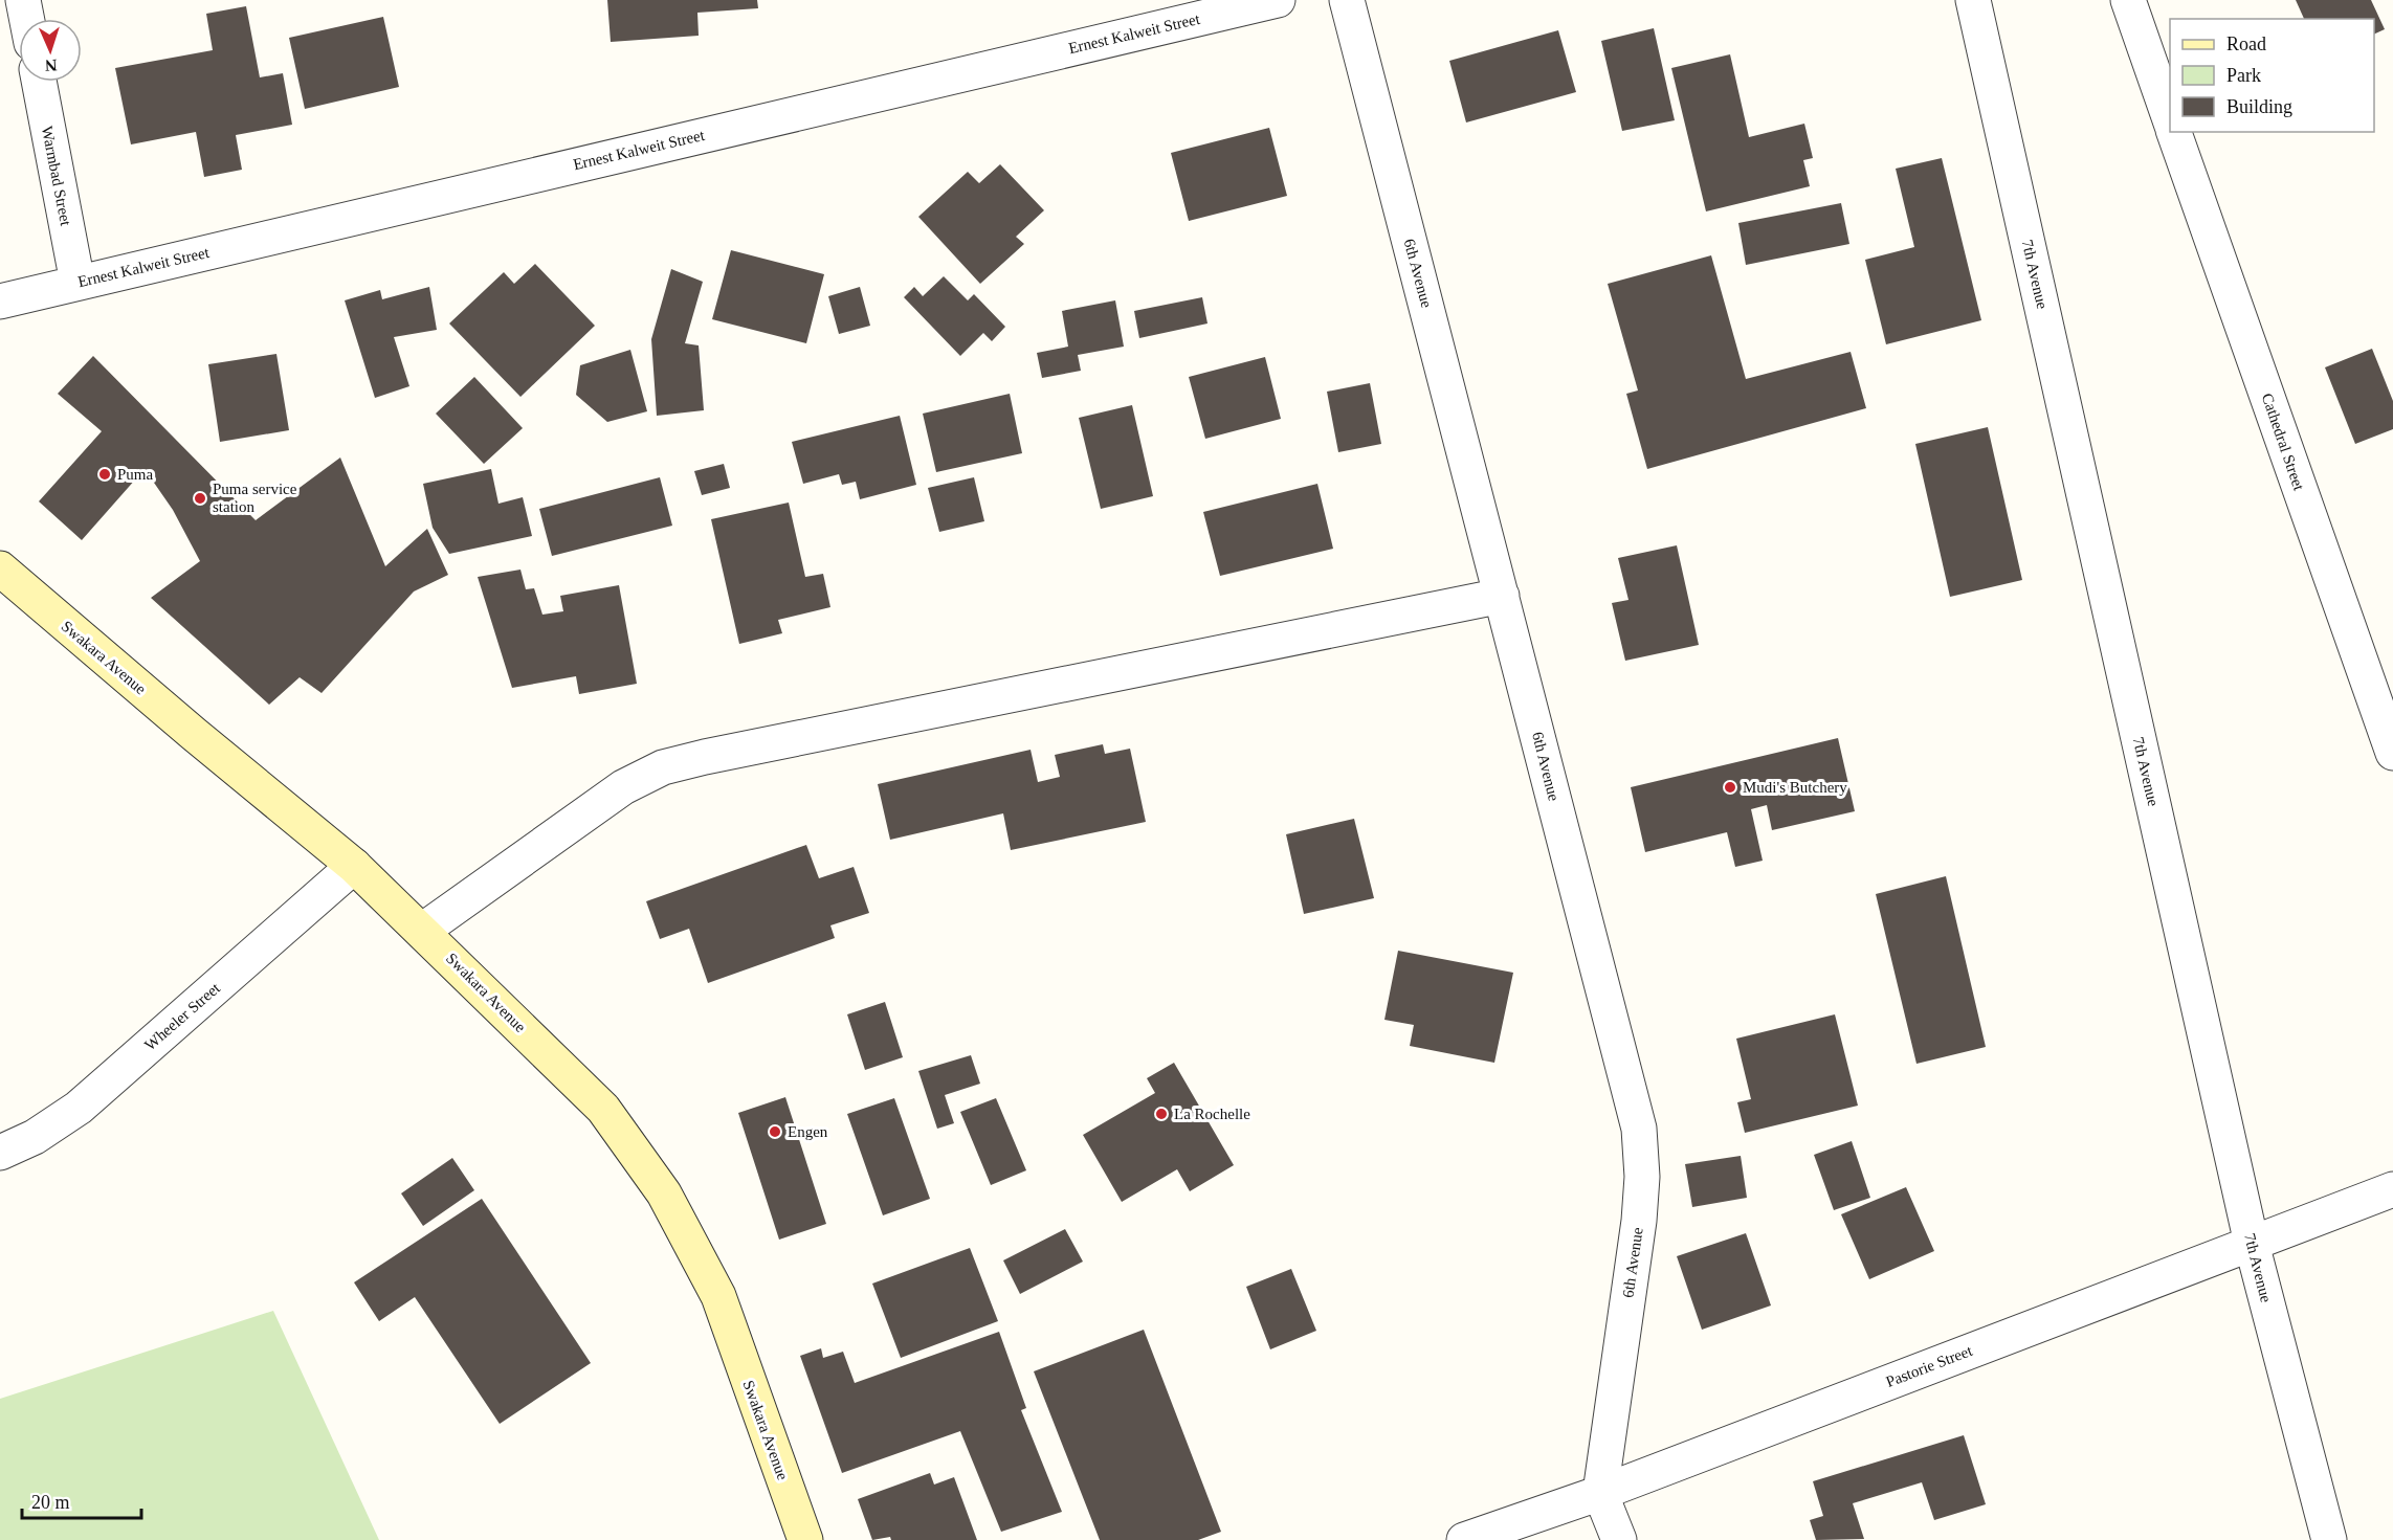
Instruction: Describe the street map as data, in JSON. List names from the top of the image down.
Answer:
{
  "streets": {
    "street": [
      "Ernest Kalweit Street",
      "Warmbad Street",
      "6th Avenue",
      "7th Avenue",
      "Cathedral Street",
      "Swakara Avenue",
      "Wheeler Street",
      "Pastorie Street"
    ]
  },
  "crossings": [
    ["Ernest Kalweit Street", "Warmbad Street"],
    ["6th Avenue", "Pastorie Street"],
    ["7th Avenue", "Pastorie Street"],
    ["Swakara Avenue", "Wheeler Street"]
  ],
  "places": [
    "Puma",
    "Puma service station",
    "Mudi's Butchery",
    "La Rochelle",
    "Engen"
  ],
  "legend": ["Road", "Park", "Building"],
  "scale_bar": "20 m",
  "north": "bottom"
}
